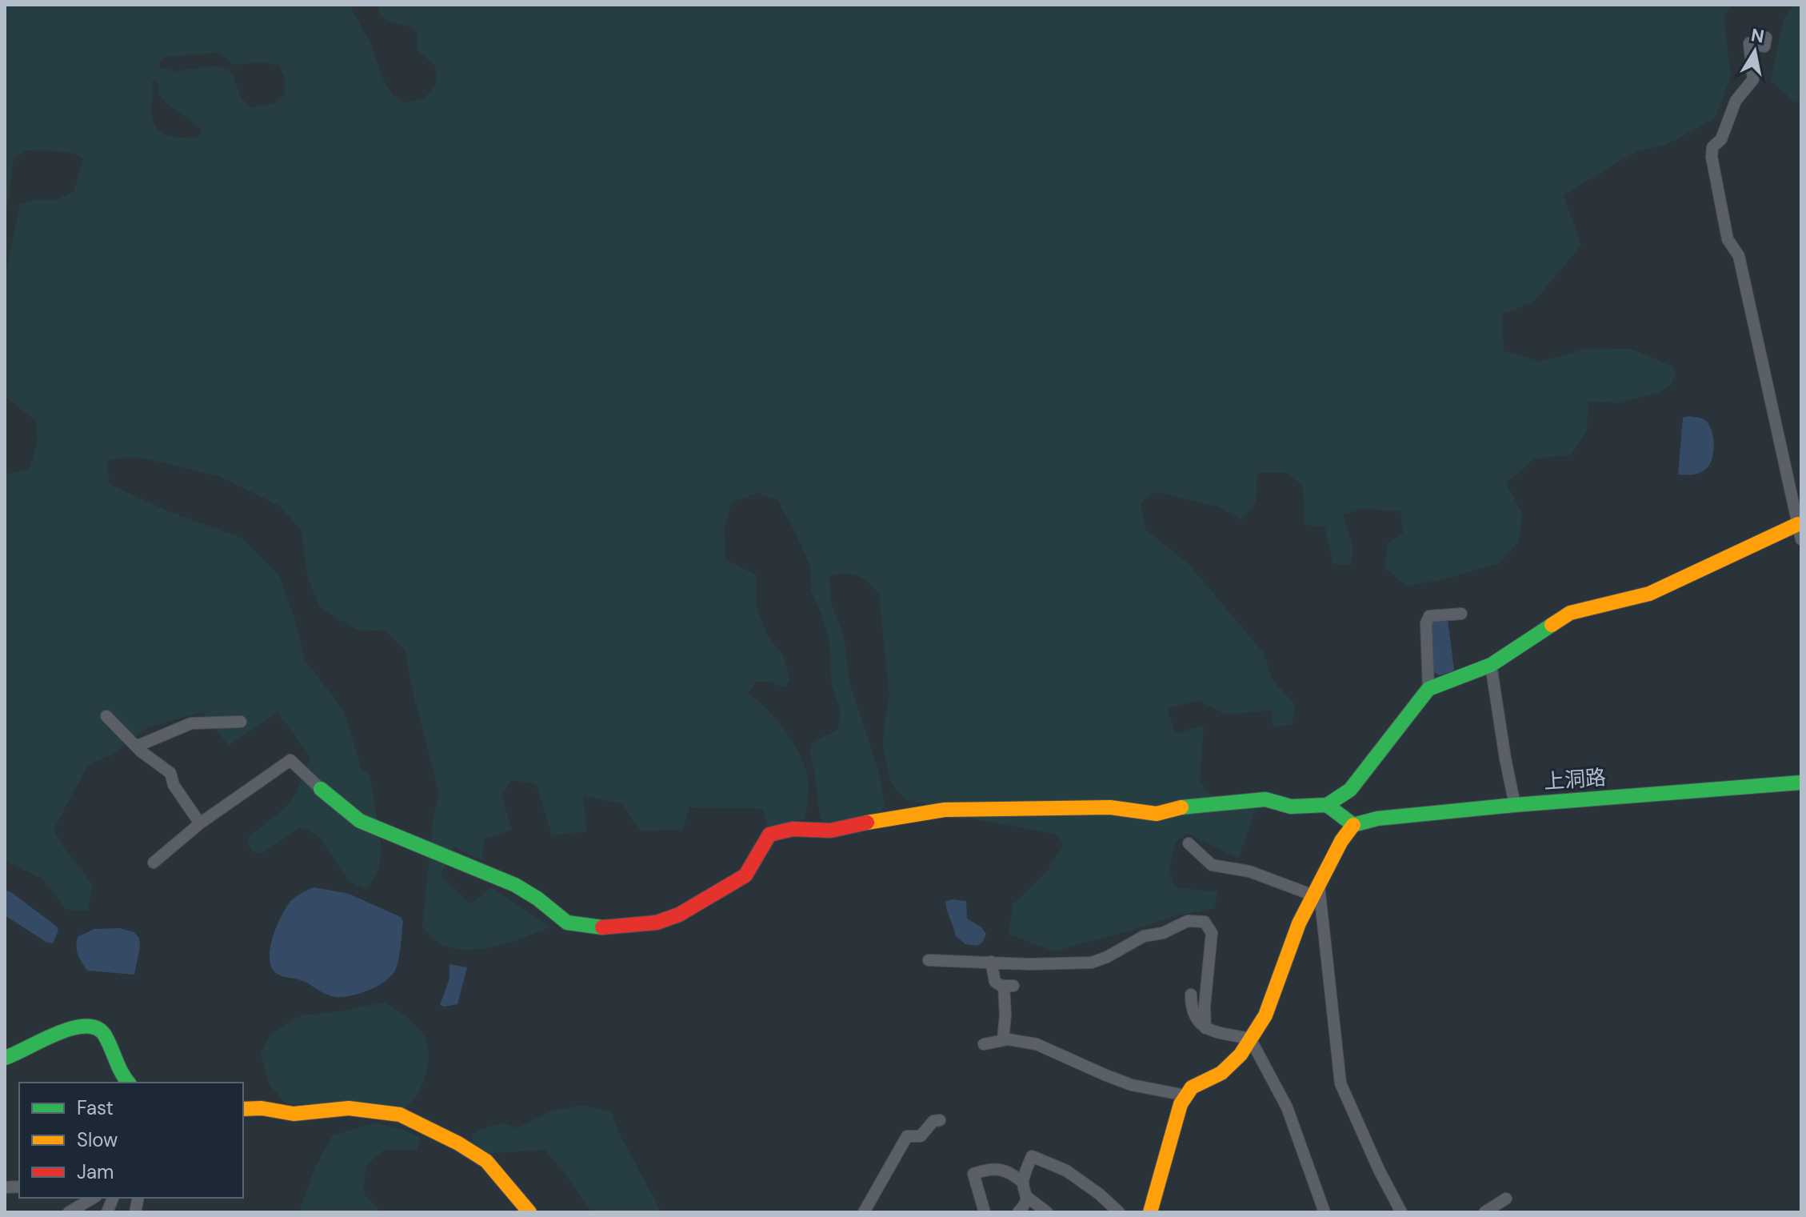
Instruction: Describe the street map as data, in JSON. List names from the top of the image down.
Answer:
{
  "streets": {
    "street": ["上洞路"]
  },
  "legend": ["Fast", "Slow", "Jam"],
  "north": "top"
}
